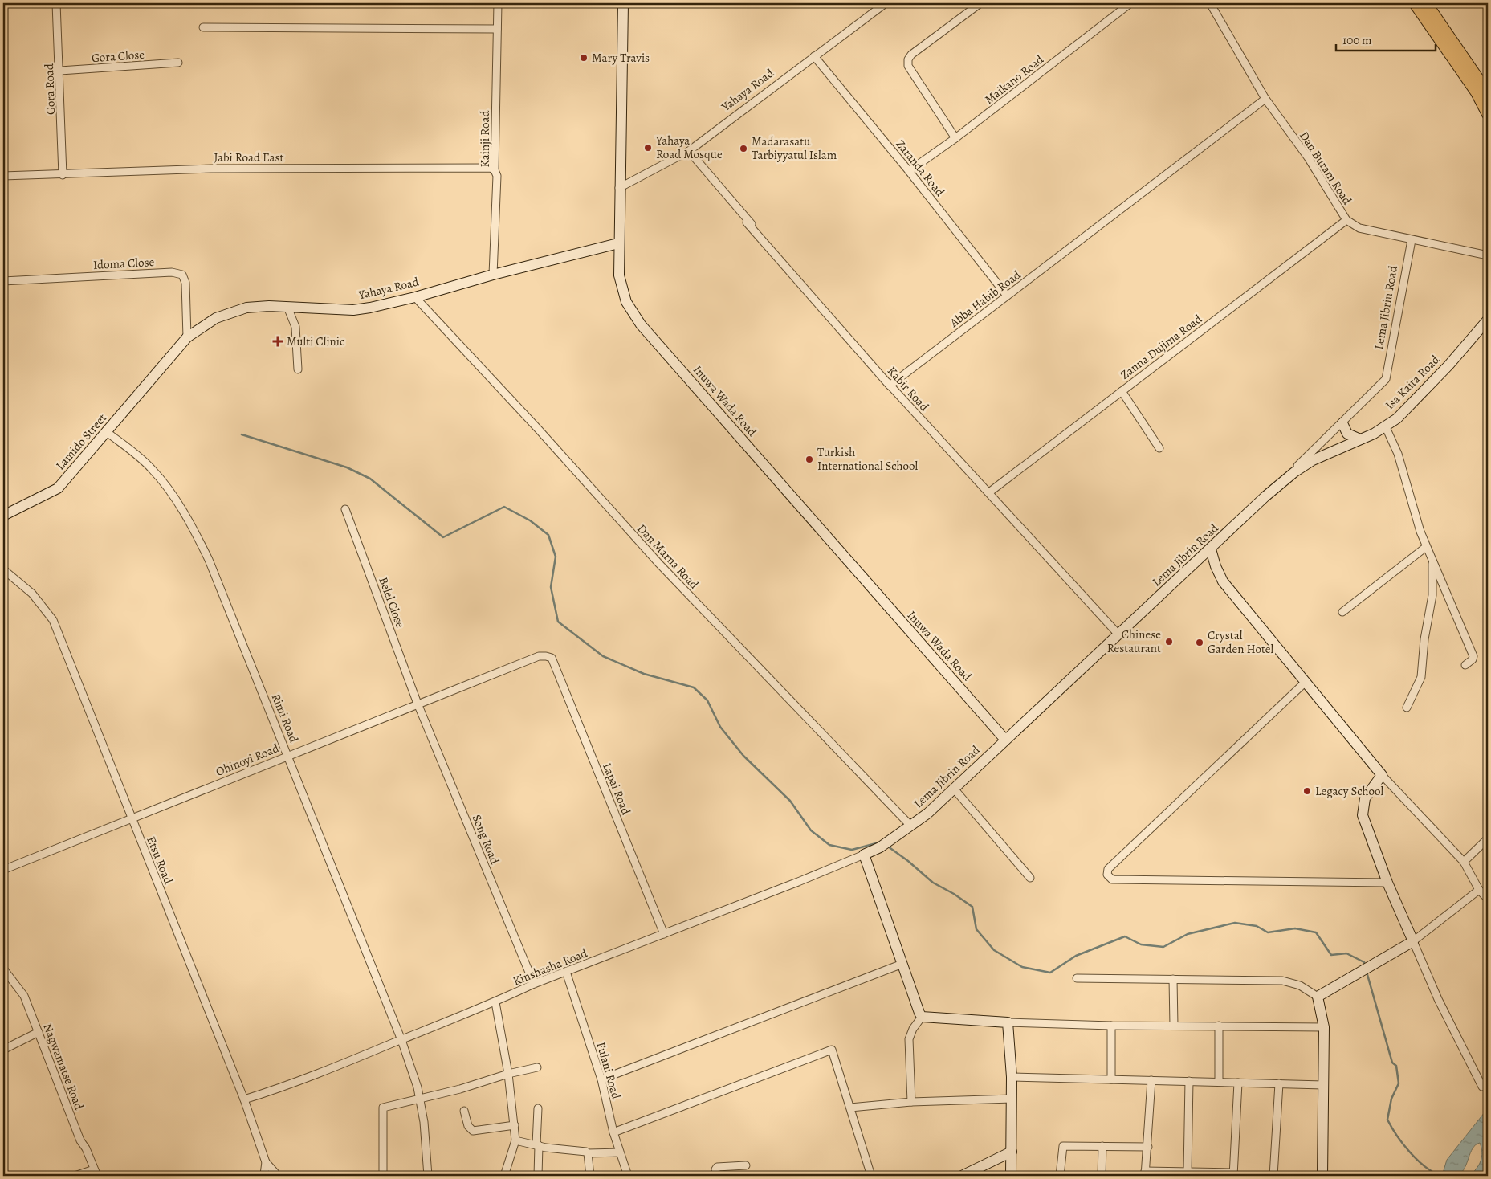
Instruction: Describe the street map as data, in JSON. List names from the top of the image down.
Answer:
{
  "streets": {
    "street": [
      "Gora Close",
      "Maikano Road",
      "Gora Road",
      "Yahaya Road",
      "Kainji Road",
      "Jabi Road East",
      "Zaranda Road",
      "Dan Buram Road",
      "Idoma Close",
      "Abba Habib Road",
      "Lema Jibrin Road",
      "Zanna Dujima Road",
      "Isa Kaita Road",
      "Kabir Road",
      "Inuwa Wada Road",
      "Lamido Street",
      "Dan Marna Road",
      "Belel Close",
      "Rimi Road",
      "Ohinoyi Road",
      "Lapai Road",
      "Song Road",
      "Etsu Road",
      "Kinshasha Road",
      "Nagwamatse Road",
      "Fulani Road"
    ]
  },
  "crossings": [
    ["Gora Close", "Gora Road"],
    ["Maikano Road", "Zaranda Road"],
    ["Gora Road", "Jabi Road East"],
    ["Yahaya Road", "Kainji Road"],
    ["Yahaya Road", "Zaranda Road"],
    ["Yahaya Road", "Idoma Close"],
    ["Yahaya Road", "Kabir Road"],
    ["Yahaya Road", "Inuwa Wada Road"],
    ["Yahaya Road", "Lamido Street"],
    ["Yahaya Road", "Dan Marna Road"],
    ["Kainji Road", "Jabi Road East"],
    ["Zaranda Road", "Abba Habib Road"],
    ["Dan Buram Road", "Abba Habib Road"],
    ["Dan Buram Road", "Lema Jibrin Road"],
    ["Dan Buram Road", "Zanna Dujima Road"],
    ["Abba Habib Road", "Kabir Road"],
    ["Lema Jibrin Road", "Isa Kaita Road"],
    ["Lema Jibrin Road", "Kabir Road"],
    ["Lema Jibrin Road", "Inuwa Wada Road"],
    ["Lema Jibrin Road", "Dan Marna Road"],
    ["Lema Jibrin Road", "Kinshasha Road"],
    ["Zanna Dujima Road", "Kabir Road"],
    ["Lamido Street", "Rimi Road"],
    ["Belel Close", "Ohinoyi Road"],
    ["Belel Close", "Song Road"],
    ["Rimi Road", "Ohinoyi Road"],
    ["Rimi Road", "Kinshasha Road"],
    ["Ohinoyi Road", "Lapai Road"],
    ["Ohinoyi Road", "Song Road"],
    ["Ohinoyi Road", "Etsu Road"],
    ["Lapai Road", "Kinshasha Road"],
    ["Song Road", "Kinshasha Road"],
    ["Etsu Road", "Kinshasha Road"],
    ["Kinshasha Road", "Fulani Road"]
  ],
  "places": {
    "other": [
      "Mary Travis",
      "Yahaya Road Mosque",
      "Madarasatu Tarbiyyatul Islam",
      "Turkish International School",
      "Chinese Restaurant",
      "Crystal Garden Hotel",
      "Legacy School"
    ],
    "health": ["Multi Clinic"]
  },
  "scale_bar": "100 m"
}
